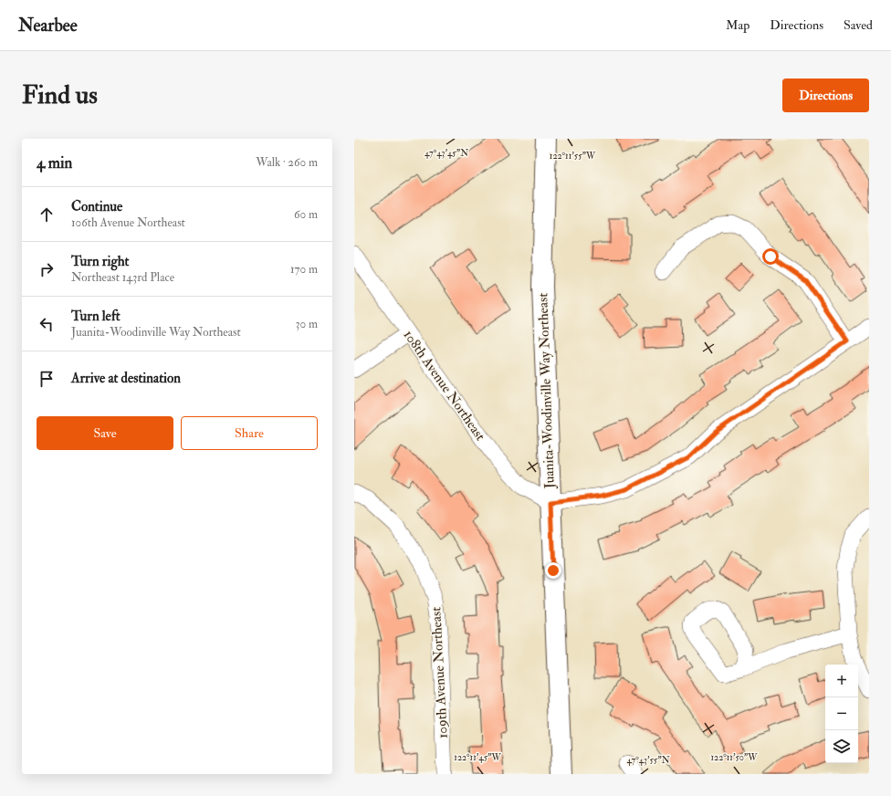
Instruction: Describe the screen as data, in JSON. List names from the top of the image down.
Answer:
{
  "streets": {
    "main road": ["Juanita-Woodinville Way Northeast"],
    "street": ["108th Avenue Northeast", "109th Avenue Northeast"]
  },
  "crossings": [
    ["108th Avenue Northeast", "Juanita-Woodinville Way Northeast"]
  ],
  "page": {
    "header": "Nearbee",
    "nav": ["Map", "Directions", "Saved"],
    "buttons": [
      "Directions",
      ["Save", "Share"]
    ],
    "title": "Find us",
    "heading": ["4 min", "Walk · 260 m"],
    "list": [
      ["Continue", "106th Avenue Northeast", "60 m"],
      ["Turn right", "Northeast 143rd Place", "170 m"],
      ["Turn left", "Juanita-Woodinville Way Northeast", "30 m"],
      "Arrive at destination"
    ],
    "map_buttons": ["+", "−"]
  },
  "coordinates": [
    "47°43'45\"N",
    "122°11'55\"W",
    "122°11'45\"W",
    "122°11'50\"W",
    "47°43'55\"N"
  ]
}
